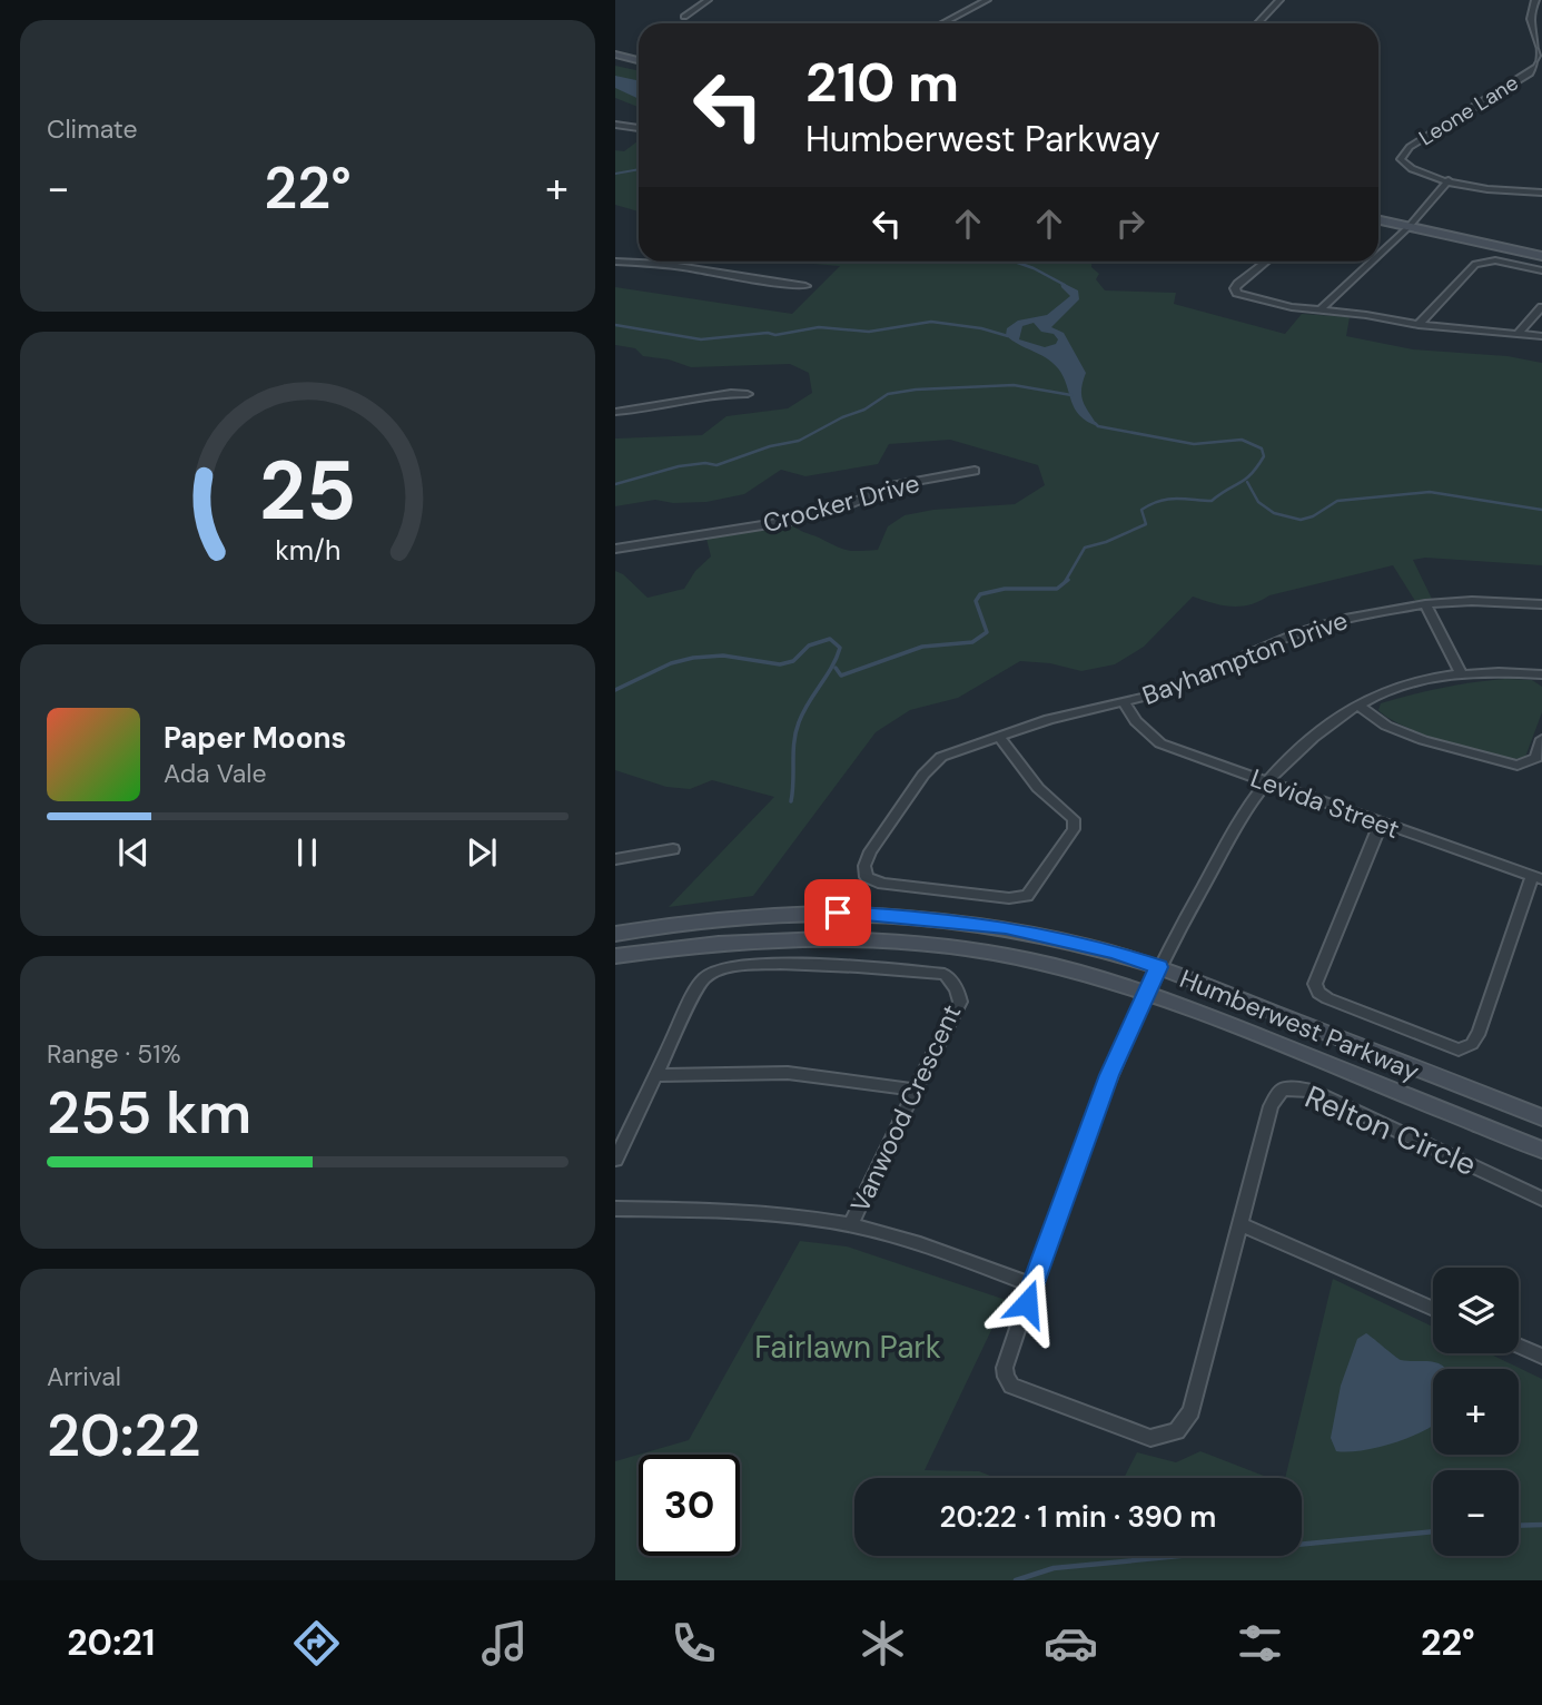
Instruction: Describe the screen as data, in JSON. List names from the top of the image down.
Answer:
{
  "streets": {
    "main road": ["Humberwest Parkway"],
    "street": [
      "Leone Lane",
      "Crocker Drive",
      "Bayhampton Drive",
      "Levida Street",
      "Vanwood Crescent",
      "Relton Circle"
    ]
  },
  "crossings": [
    ["Bayhampton Drive", "Levida Street"]
  ],
  "parks": ["Fairlawn Park"],
  "page": {
    "tile": [
      "Climate",
      ["Range · 51%", "255 km"],
      ["Arrival", "20:22"]
    ],
    "turn": ["210 m", "Humberwest Parkway"],
    "heat": ["−", "22°", "+"],
    "song": ["Paper Moons", "Ada Vale"],
    "map_buttons": ["+", "−"],
    "limit": "30",
    "trip": "20:22 · 1 min · 390 m",
    "tabs": ["20:21", "22°"],
    "gauge": ["25", "km/h"]
  }
}
